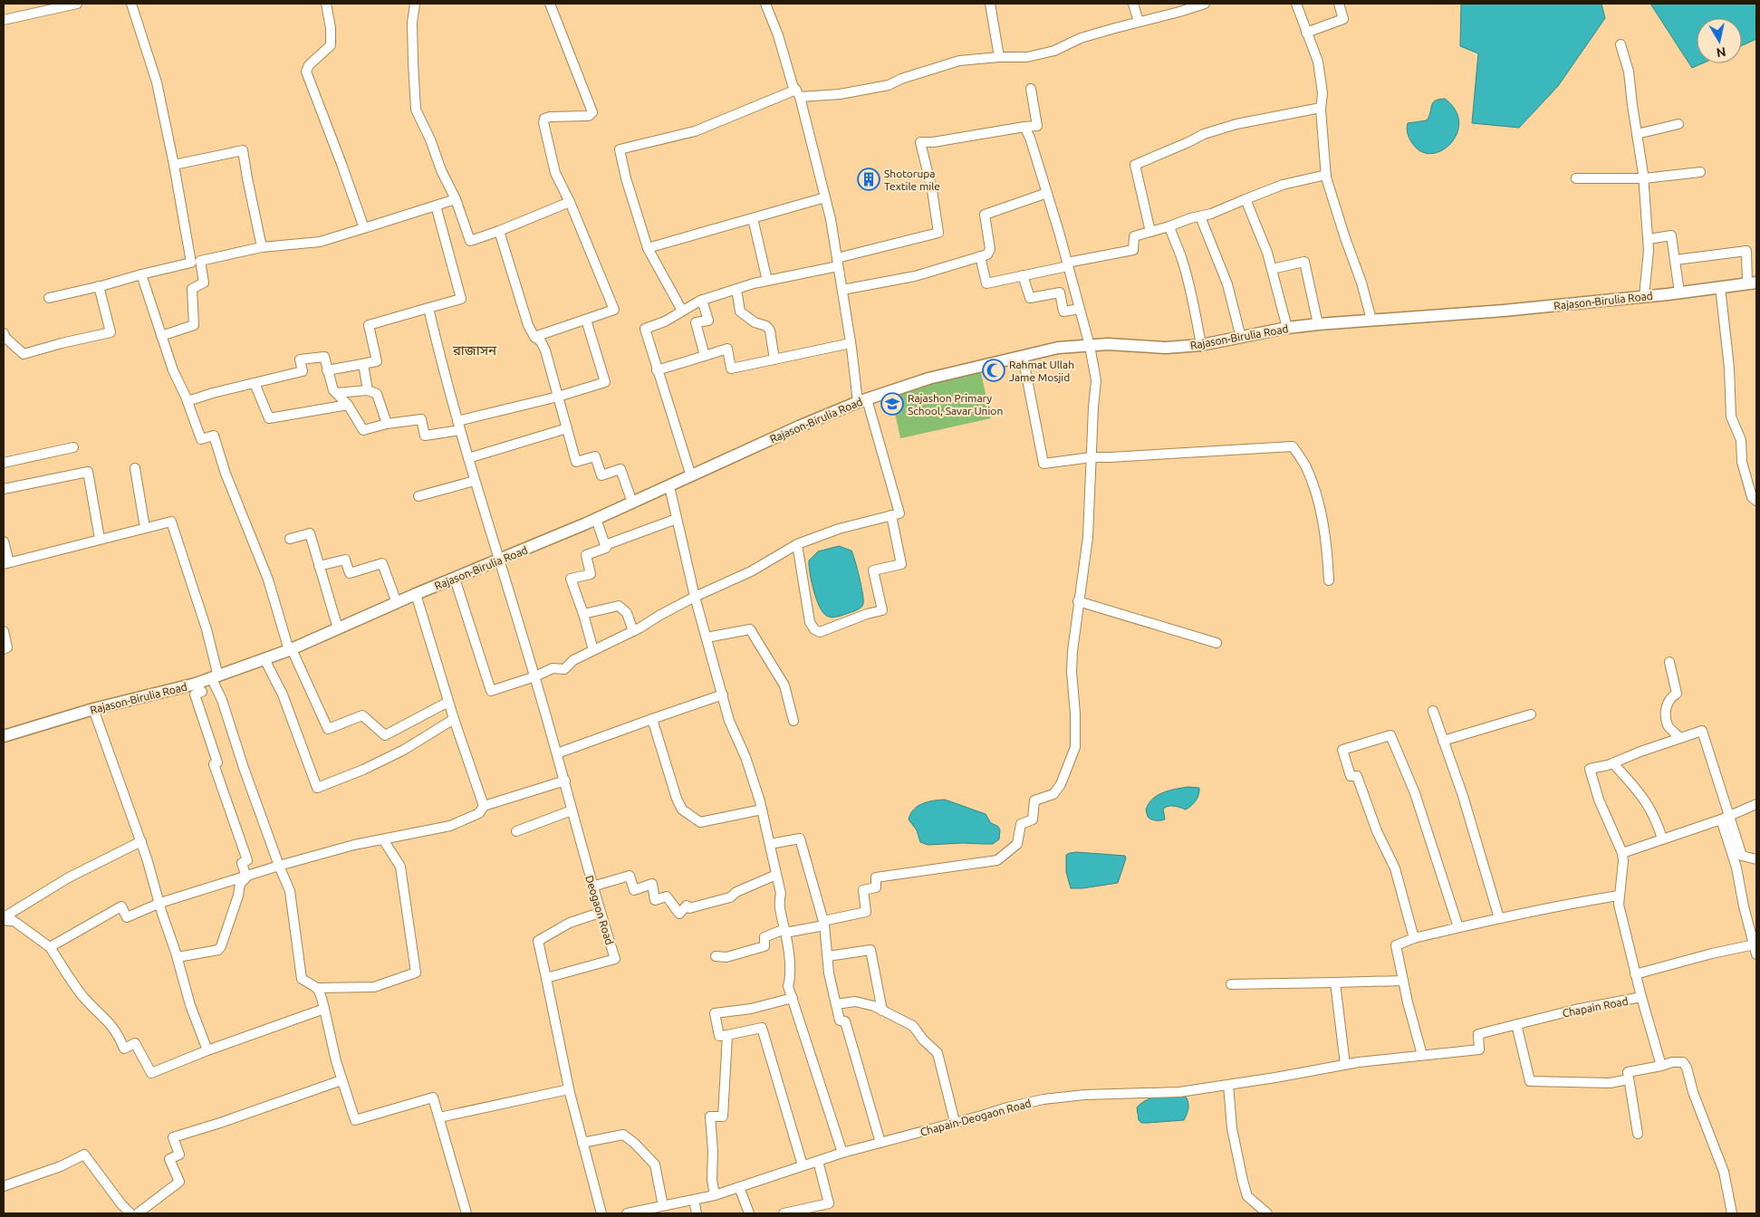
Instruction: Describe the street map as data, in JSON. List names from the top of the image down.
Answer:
{
  "streets": {
    "street": [
      "Rajason-Birulia Road",
      "Deogaon Road",
      "Chapain Road",
      "Chapain-Deogaon Road"
    ]
  },
  "crossings": [
    ["Rajason-Birulia Road", "Deogaon Road"],
    ["Chapain Road", "Chapain-Deogaon Road"]
  ],
  "districts": ["রাজাসন"],
  "places": {
    "building": ["Shotorupa Textile mile"],
    "mosque": ["Rahmat Ullah Jame Mosjid"],
    "school or university": ["Rajashon Primary School, Savar Union"]
  },
  "north": "bottom"
}
